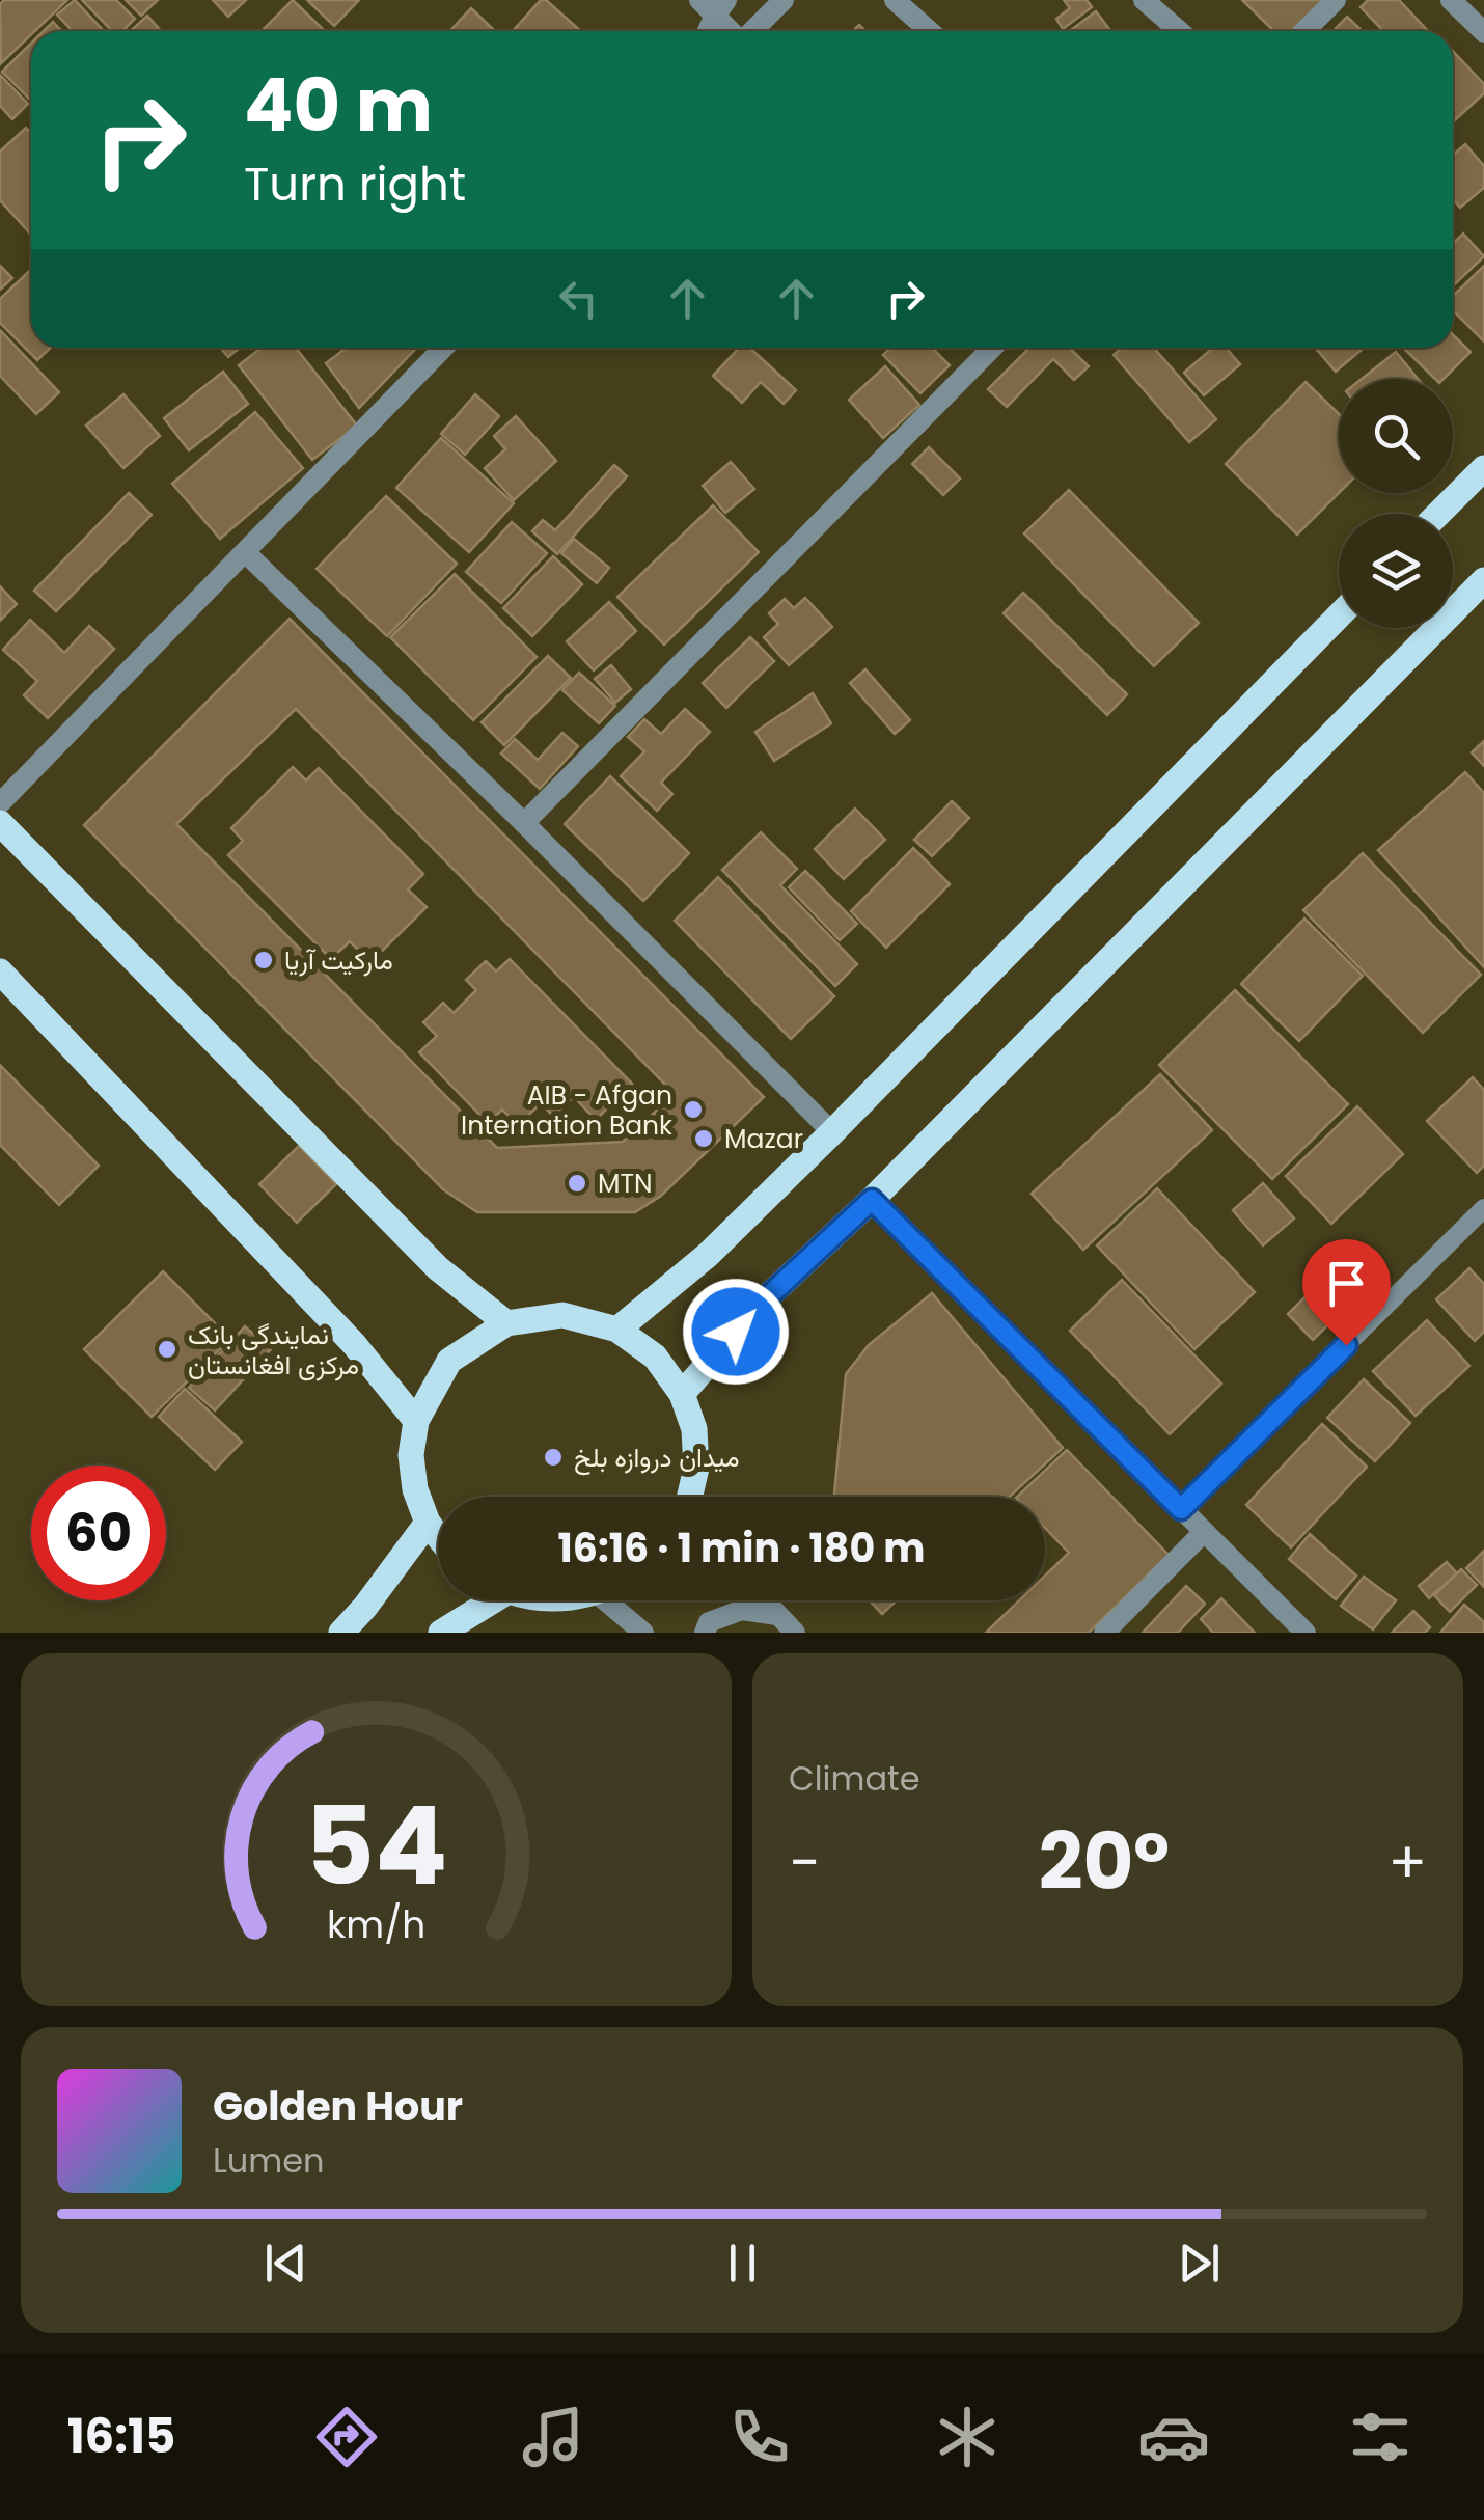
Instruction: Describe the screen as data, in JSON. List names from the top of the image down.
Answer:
{
  "places": [
    "مارکیت آریا",
    "AIB - Afgan Internation Bank",
    "Mazar",
    "MTN",
    "نمایندگی بانک مرکزی افغانستان",
    "میدان دروازه بلخ"
  ],
  "page": {
    "turn": ["40 m", "Turn right"],
    "limit": "60",
    "trip": "16:16 · 1 min · 180 m",
    "tile": "Climate",
    "heat": ["−", "20°", "+"],
    "song": ["Golden Hour", "Lumen"],
    "tabs": "16:15",
    "gauge": ["54", "km/h"]
  }
}
